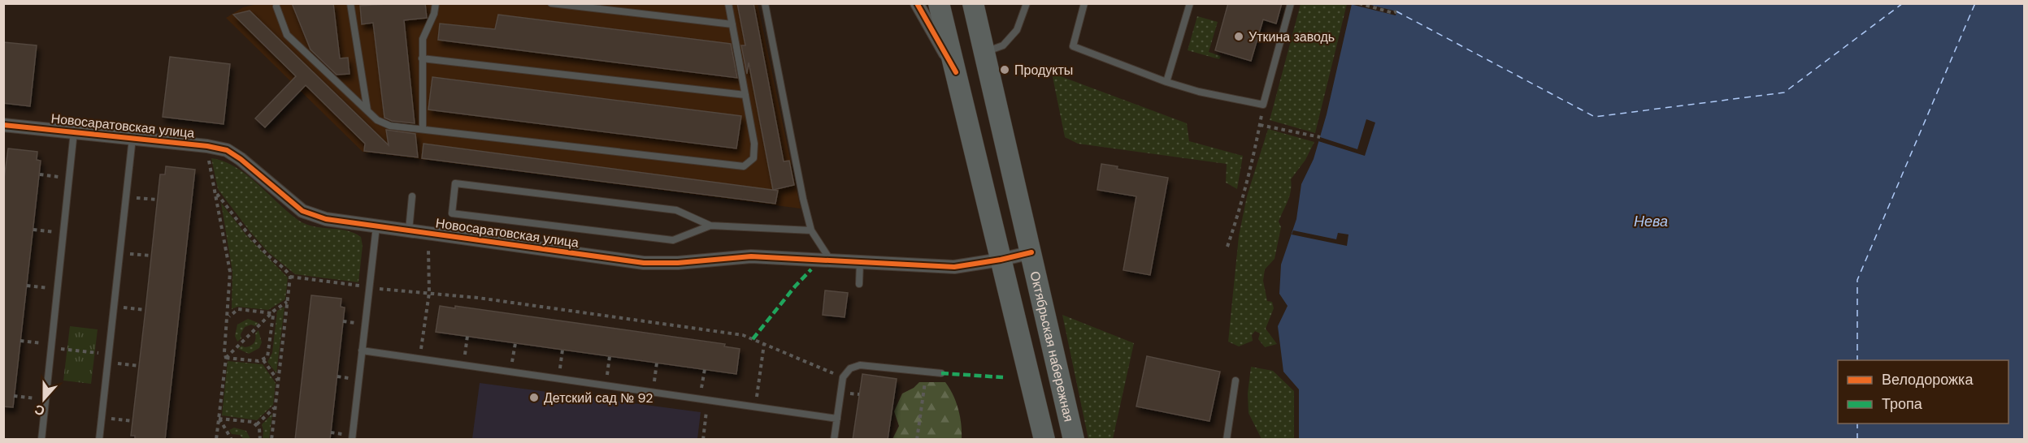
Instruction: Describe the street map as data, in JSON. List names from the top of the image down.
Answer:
{
  "streets": {
    "main road": ["Октябрьская набережная"],
    "street": ["Новосаратовская улица"]
  },
  "crossings": [
    ["Новосаратовская улица", "Октябрьская набережная"]
  ],
  "water": ["Нева"],
  "places": ["Уткина заводь", "Продукты", "Детский сад № 92"],
  "legend": ["Велодорожка", "Тропа"],
  "north": "bottom"
}
